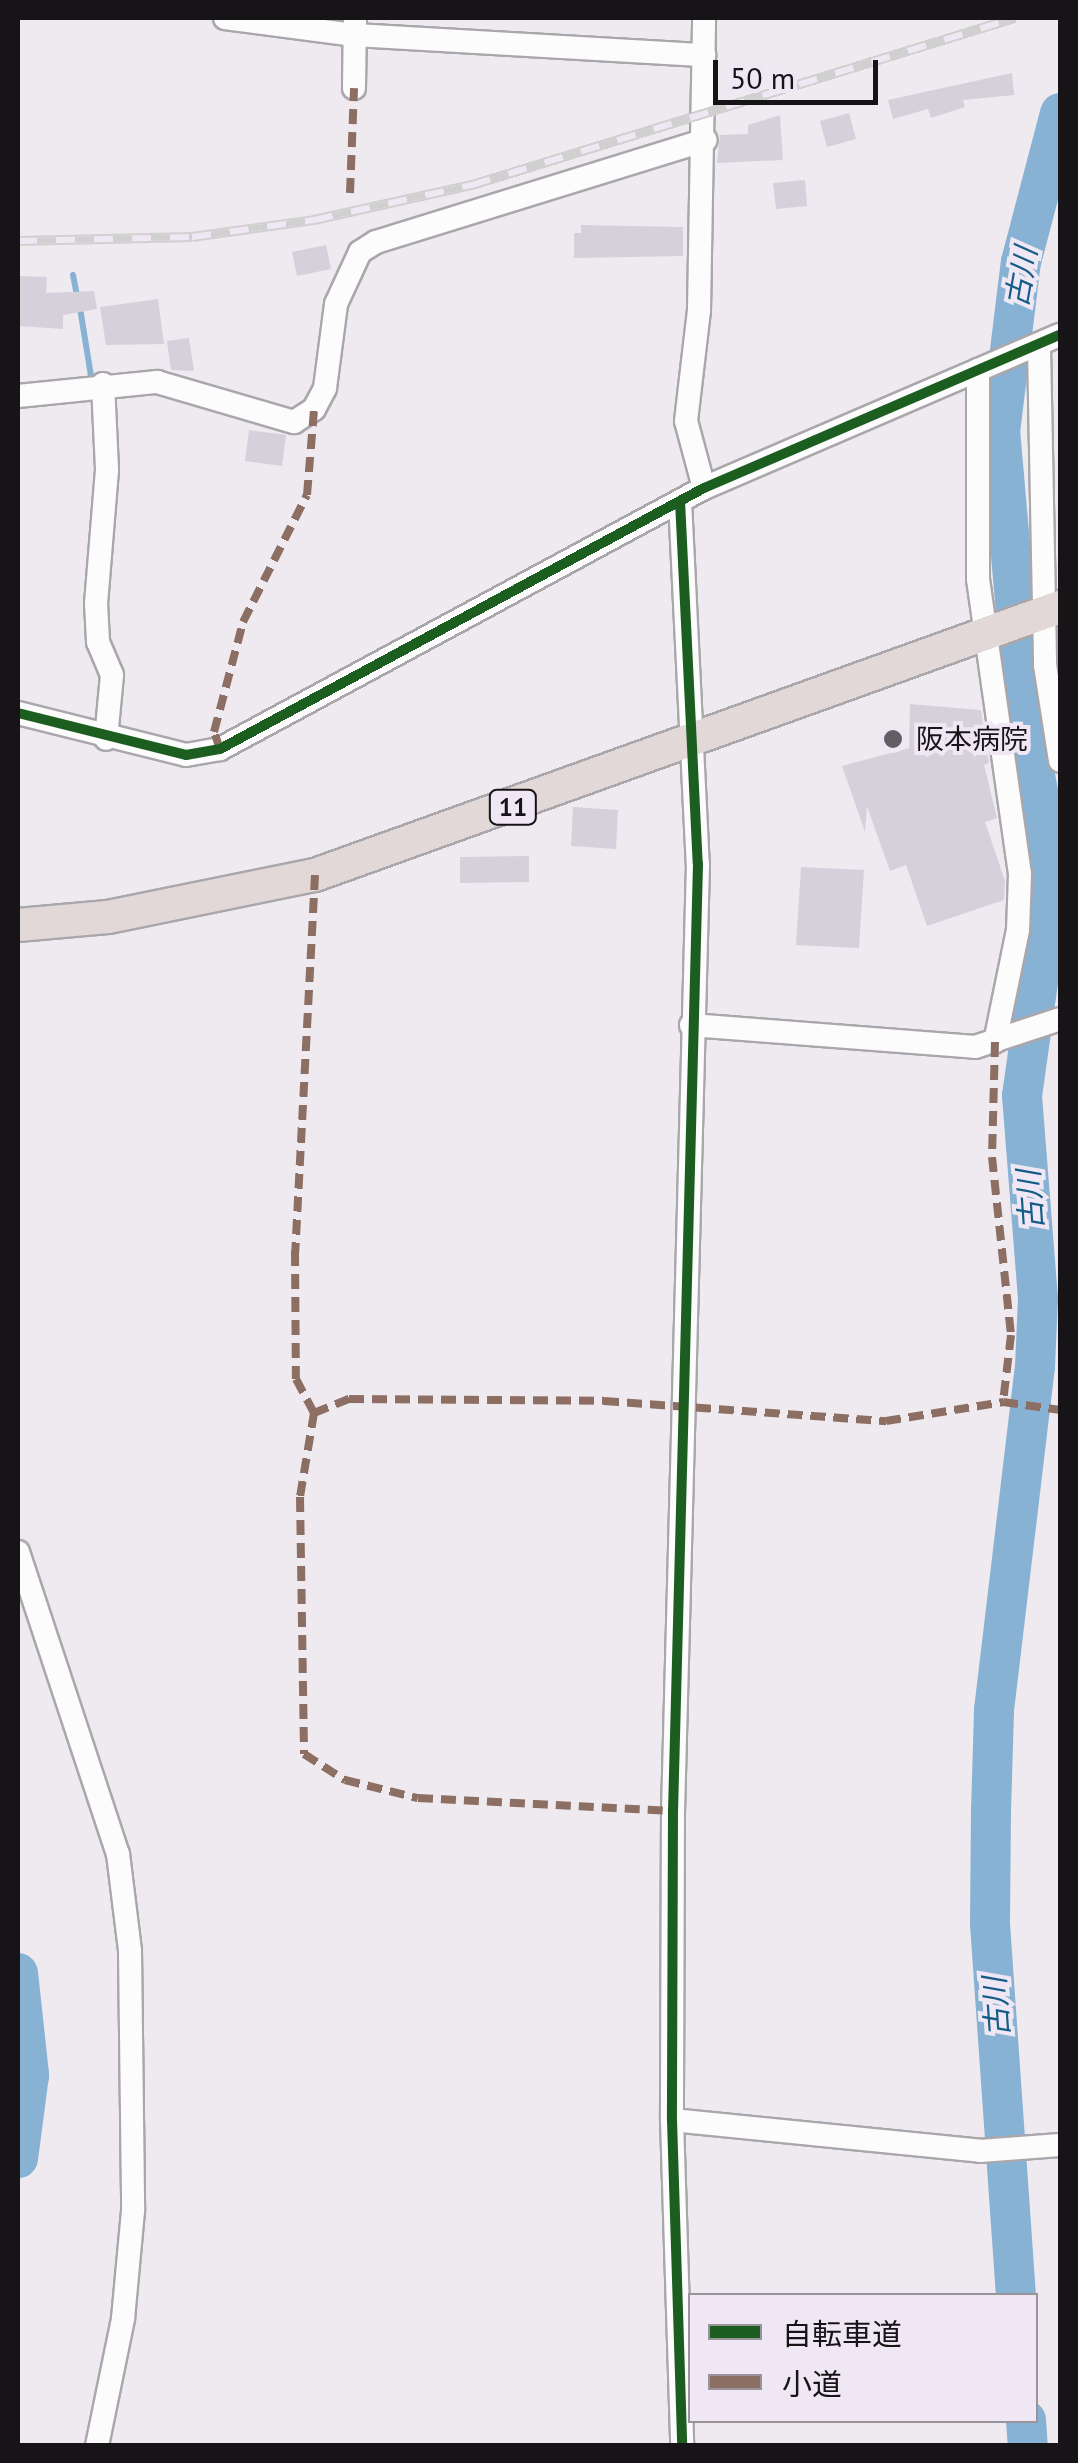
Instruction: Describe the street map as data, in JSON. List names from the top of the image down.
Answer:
{
  "streets": {
    "highway": ["11"]
  },
  "water": ["古川"],
  "places": ["阪本病院"],
  "legend": ["自転車道", "小道"],
  "scale_bar": "50 m"
}
